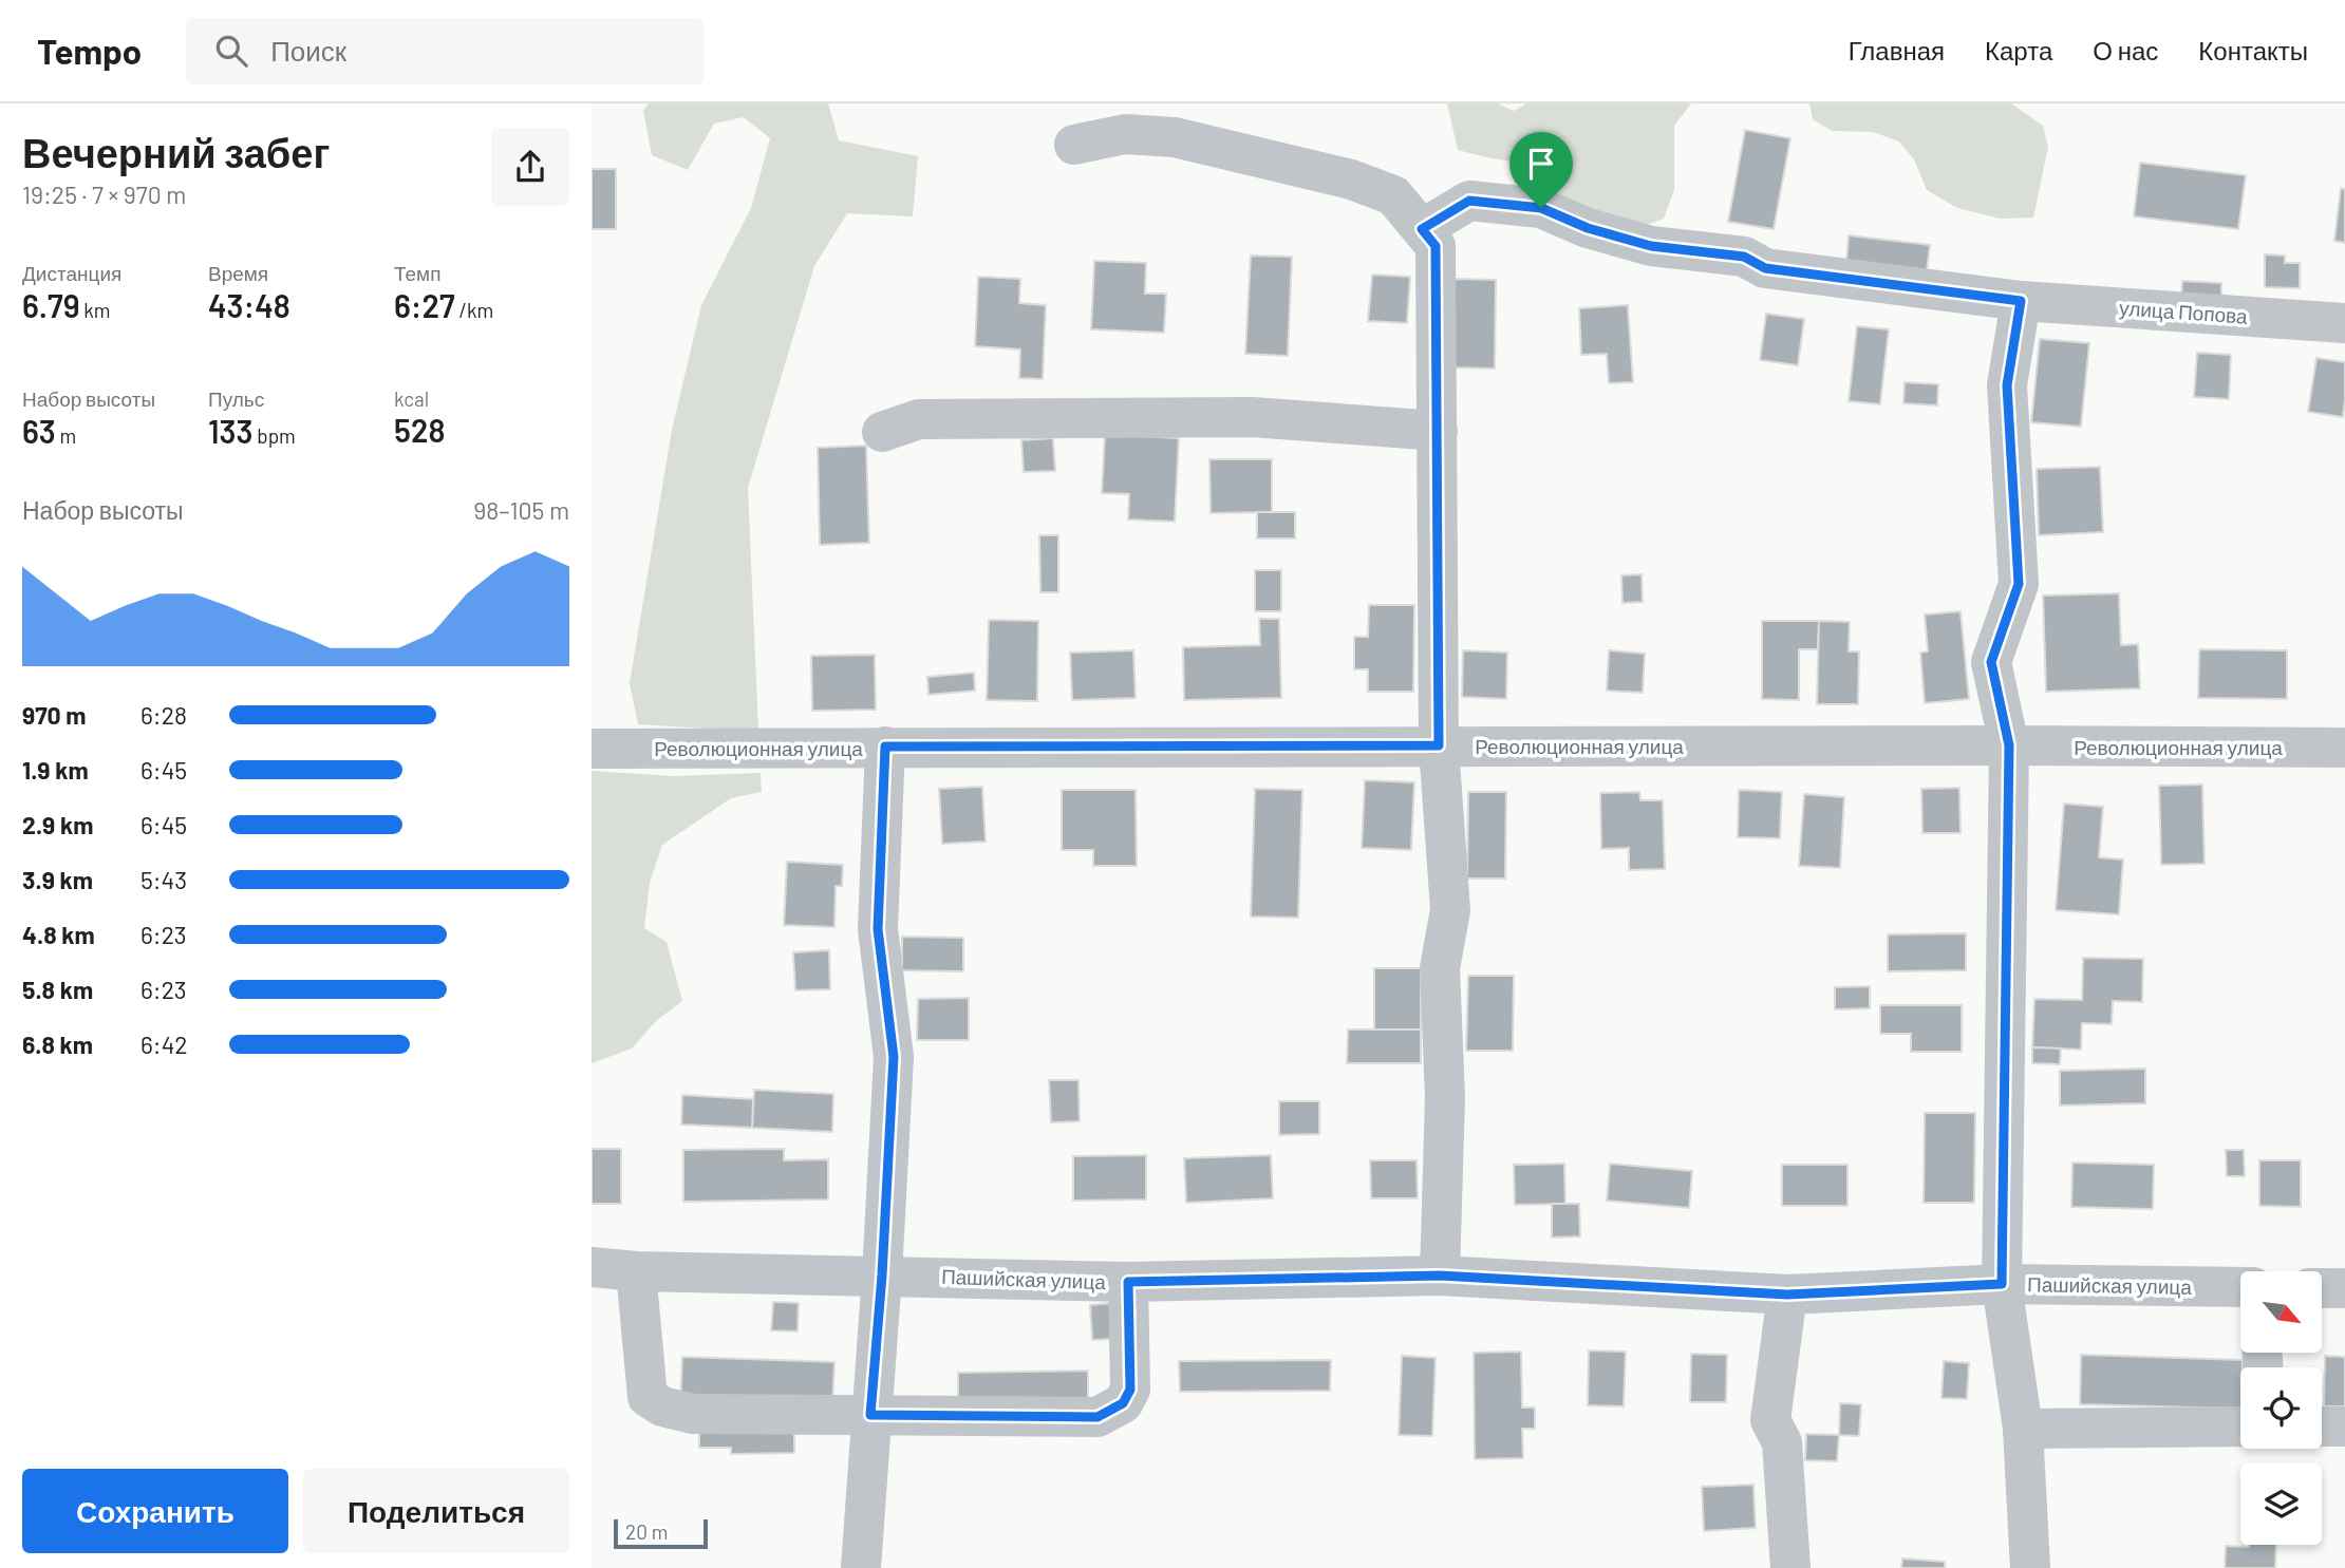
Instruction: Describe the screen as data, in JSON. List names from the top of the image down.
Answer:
{
  "streets": {
    "street": ["улица Попова", "Революционная улица", "Пашийская улица"]
  },
  "scale_bar": "20 m",
  "north": "bottom right",
  "page": {
    "header": "Tempo",
    "search": "Поиск",
    "nav": [
      "Главная",
      "Карта",
      "О нас",
      "Контакты"
    ],
    "heading": ["Вечерний забег", "19:25 · 7 × 970 m"],
    "stats": [
      ["Дистанция", "6.79 km"],
      ["Время", "43:48"],
      ["Темп", "6:27 /km"],
      ["Набор высоты", "63 m"],
      ["Пульс", "133 bpm"],
      ["kcal", "528"]
    ],
    "chart": ["Набор высоты", "98–105 m"],
    "list": [
      {
        "name": "970 m",
        "note": "6:28"
      },
      {
        "name": "1.9 km",
        "note": "6:45"
      },
      {
        "name": "2.9 km",
        "note": "6:45"
      },
      {
        "name": "3.9 km",
        "note": "5:43"
      },
      {
        "name": "4.8 km",
        "note": "6:23"
      },
      {
        "name": "5.8 km",
        "note": "6:23"
      },
      {
        "name": "6.8 km",
        "note": "6:42"
      }
    ],
    "buttons": ["Сохранить", "Поделиться"],
    "scale": "20 m"
  }
}
